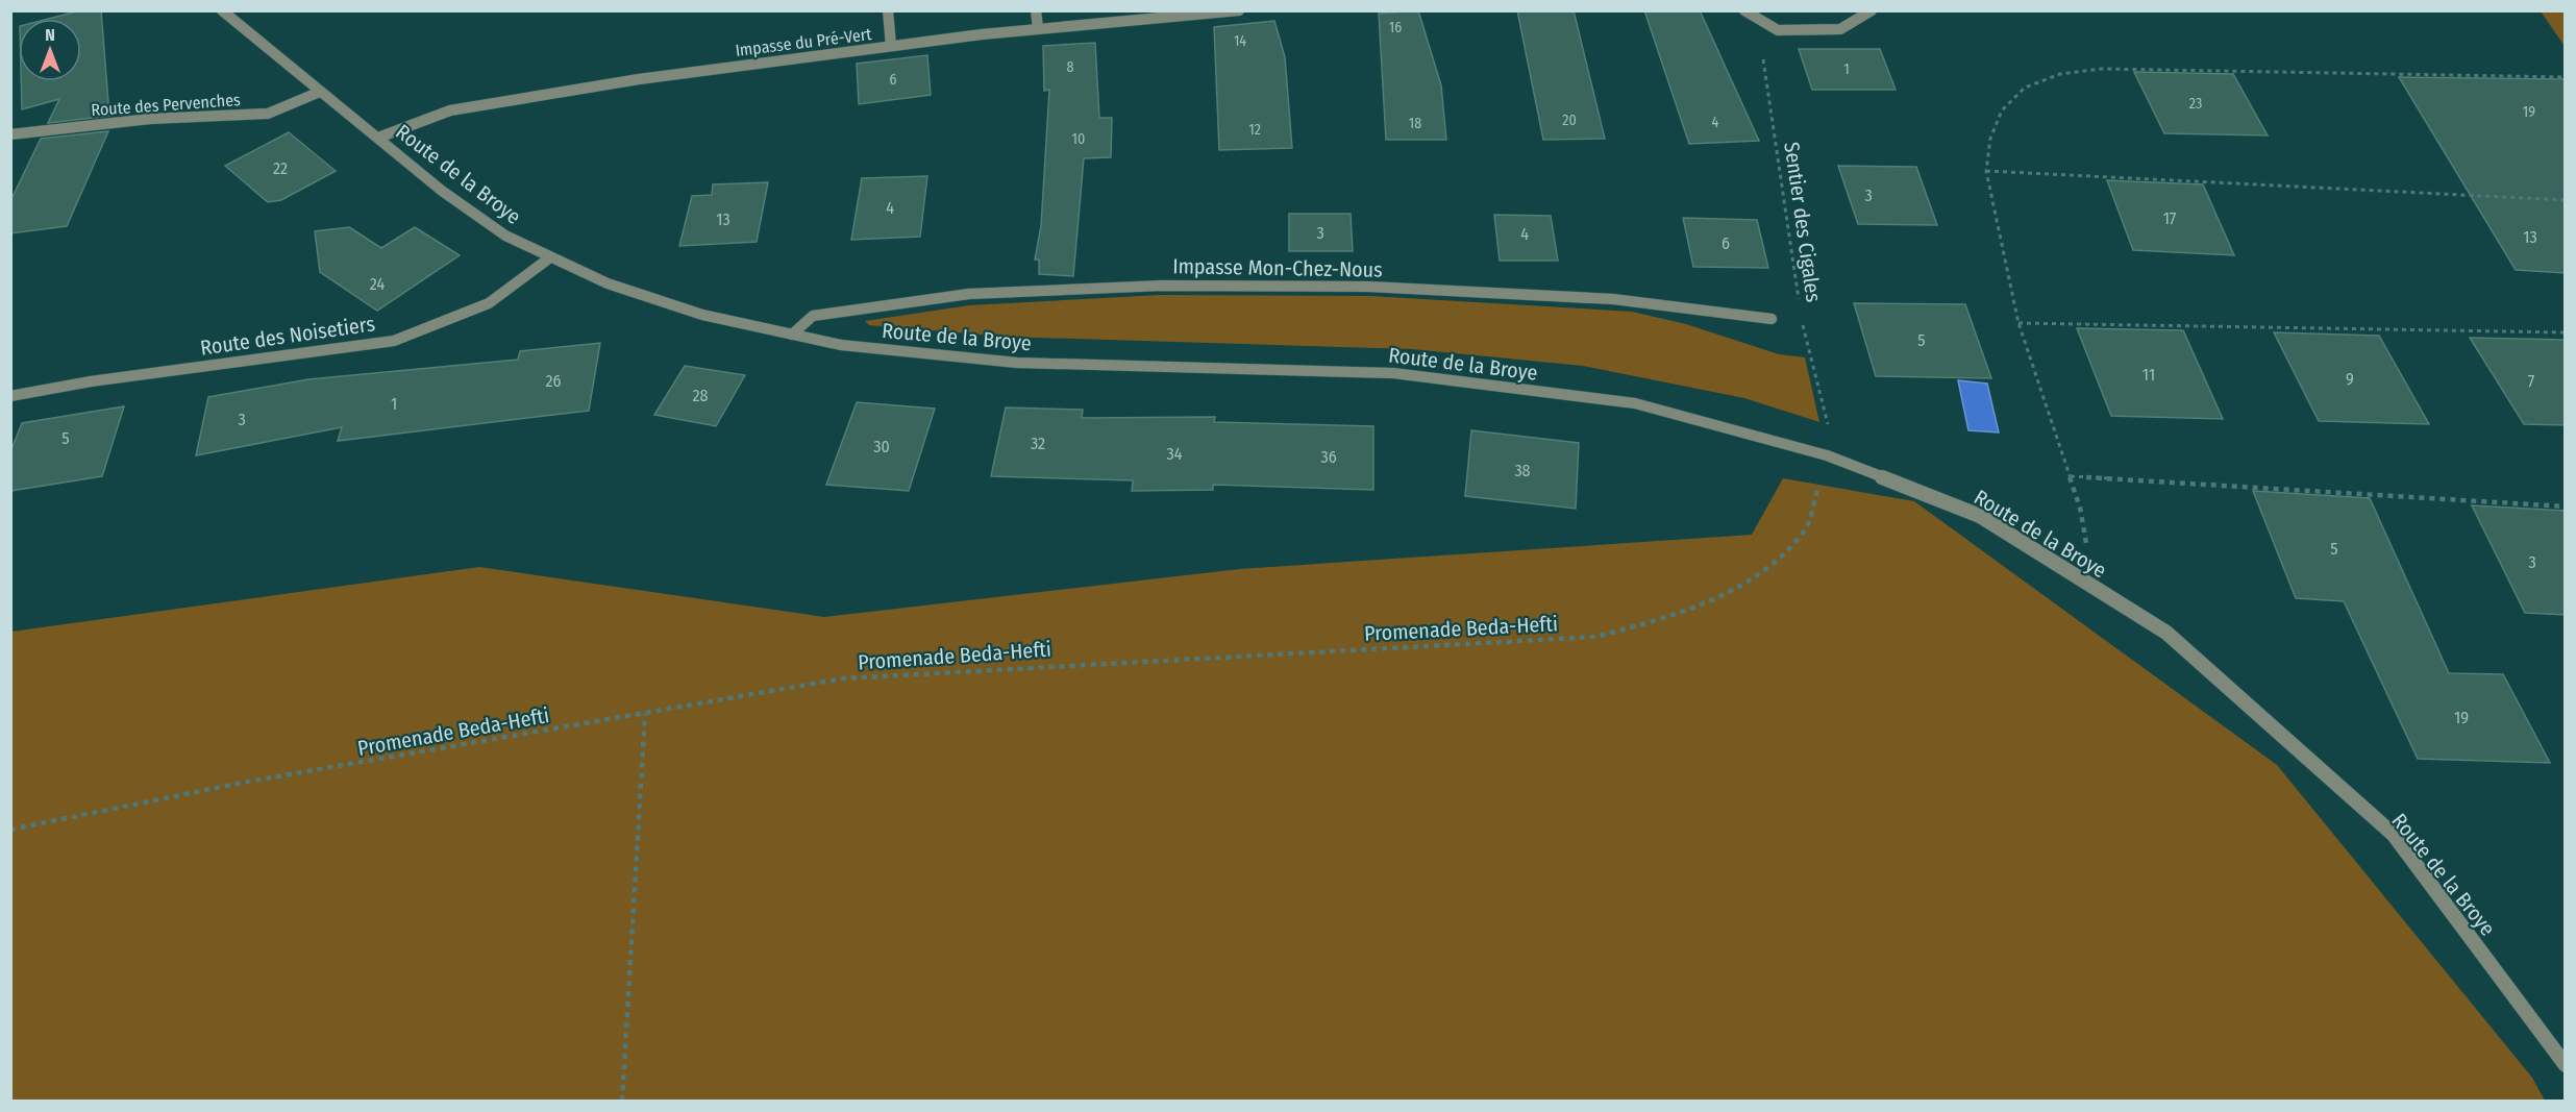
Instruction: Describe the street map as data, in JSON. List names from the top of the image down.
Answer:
{
  "streets": {
    "street": [
      "Impasse du Pré-Vert",
      "Route des Pervenches",
      "Route de la Broye",
      "Impasse Mon-Chez-Nous",
      "Route des Noisetiers"
    ],
    "path": ["Sentier des Cigales", "Promenade Beda-Hefti"]
  },
  "crossings": [
    ["Impasse du Pré-Vert", "Route de la Broye"],
    ["Route des Pervenches", "Route de la Broye"],
    ["Route de la Broye", "Impasse Mon-Chez-Nous"],
    ["Route de la Broye", "Route des Noisetiers"],
    ["Route de la Broye", "Promenade Beda-Hefti"]
  ],
  "house_numbers": [
    "16",
    "14",
    "8",
    "1",
    "6",
    "23",
    "19",
    "20",
    "4",
    "18",
    "12",
    "10",
    "22",
    "3",
    "4",
    "17",
    "13",
    "3",
    "4",
    "13",
    "6",
    "24",
    "5",
    "11",
    "9",
    "26",
    "7",
    "28",
    "1",
    "3",
    "5",
    "32",
    "30",
    "34",
    "36",
    "38",
    "5",
    "3",
    "19"
  ],
  "north": "top"
}
